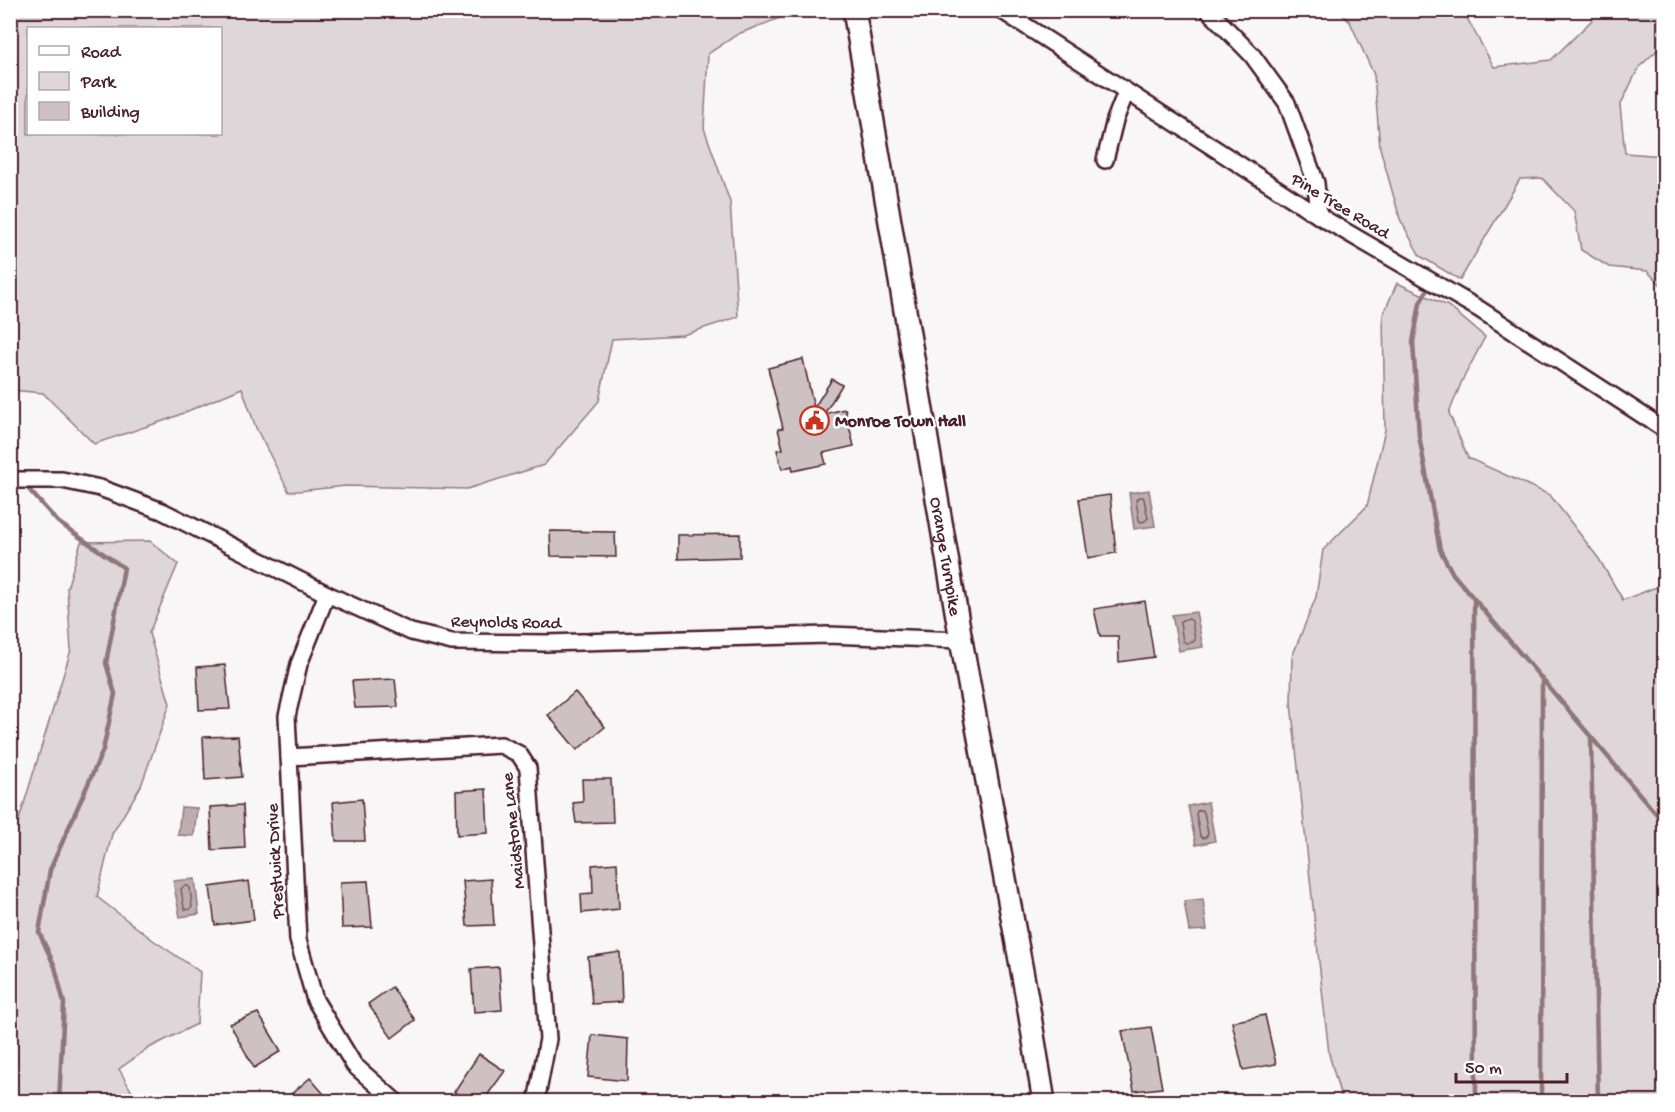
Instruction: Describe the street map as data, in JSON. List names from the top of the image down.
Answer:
{
  "streets": {
    "main road": ["Orange Turnpike"],
    "street": [
      "Pine Tree Road",
      "Reynolds Road",
      "Maidstone Lane",
      "Prestwick Drive"
    ]
  },
  "crossings": [
    ["Orange Turnpike", "Reynolds Road"],
    ["Reynolds Road", "Prestwick Drive"],
    ["Maidstone Lane", "Prestwick Drive"]
  ],
  "places": {
    "public building": ["Monroe Town Hall"]
  },
  "legend": ["Road", "Park", "Building"],
  "scale_bar": "50 m"
}
